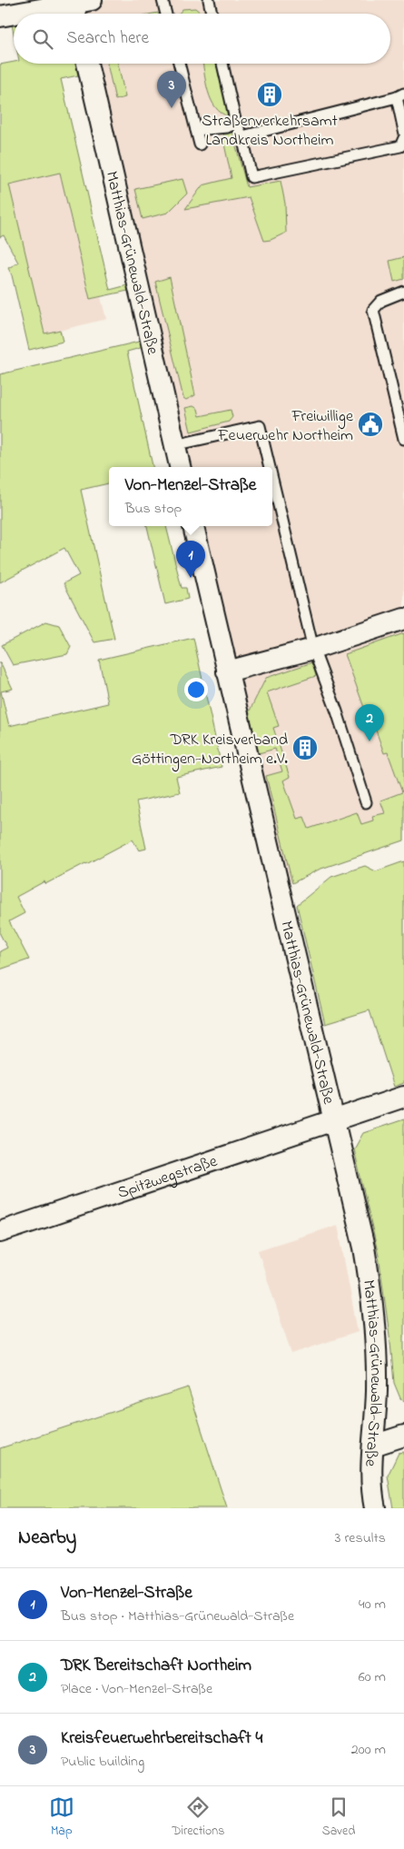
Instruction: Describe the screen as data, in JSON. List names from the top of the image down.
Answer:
{
  "streets": {
    "street": ["Matthias-Grünewald-Straße", "Spitzwegstraße"]
  },
  "crossings": [
    ["Matthias-Grünewald-Straße", "Spitzwegstraße"]
  ],
  "places": {
    "building": ["Straßenverkehrsamt Landkreis Northeim", "DRK Kreisverband Göttingen-Northeim e.V."],
    "public building": ["Freiwillige Feuerwehr Northeim"]
  },
  "page": {
    "search": "Search here",
    "pins": ["3", "1", "2"],
    "popup": ["Von-Menzel-Straße", "Bus stop"],
    "heading": ["Nearby", "3 results"],
    "list": [
      {
        "mark": "1",
        "name": "Von-Menzel-Straße",
        "note": "Bus stop · Matthias-Grünewald-Straße",
        "value": "40 m"
      },
      {
        "mark": "2",
        "name": "DRK Bereitschaft Northeim",
        "note": "Place · Von-Menzel-Straße",
        "value": "60 m"
      },
      {
        "mark": "3",
        "name": "Kreisfeuerwehrbereitschaft 4",
        "note": "Public building",
        "value": "200 m"
      }
    ],
    "nav": ["Map", "Directions", "Saved"]
  }
}
